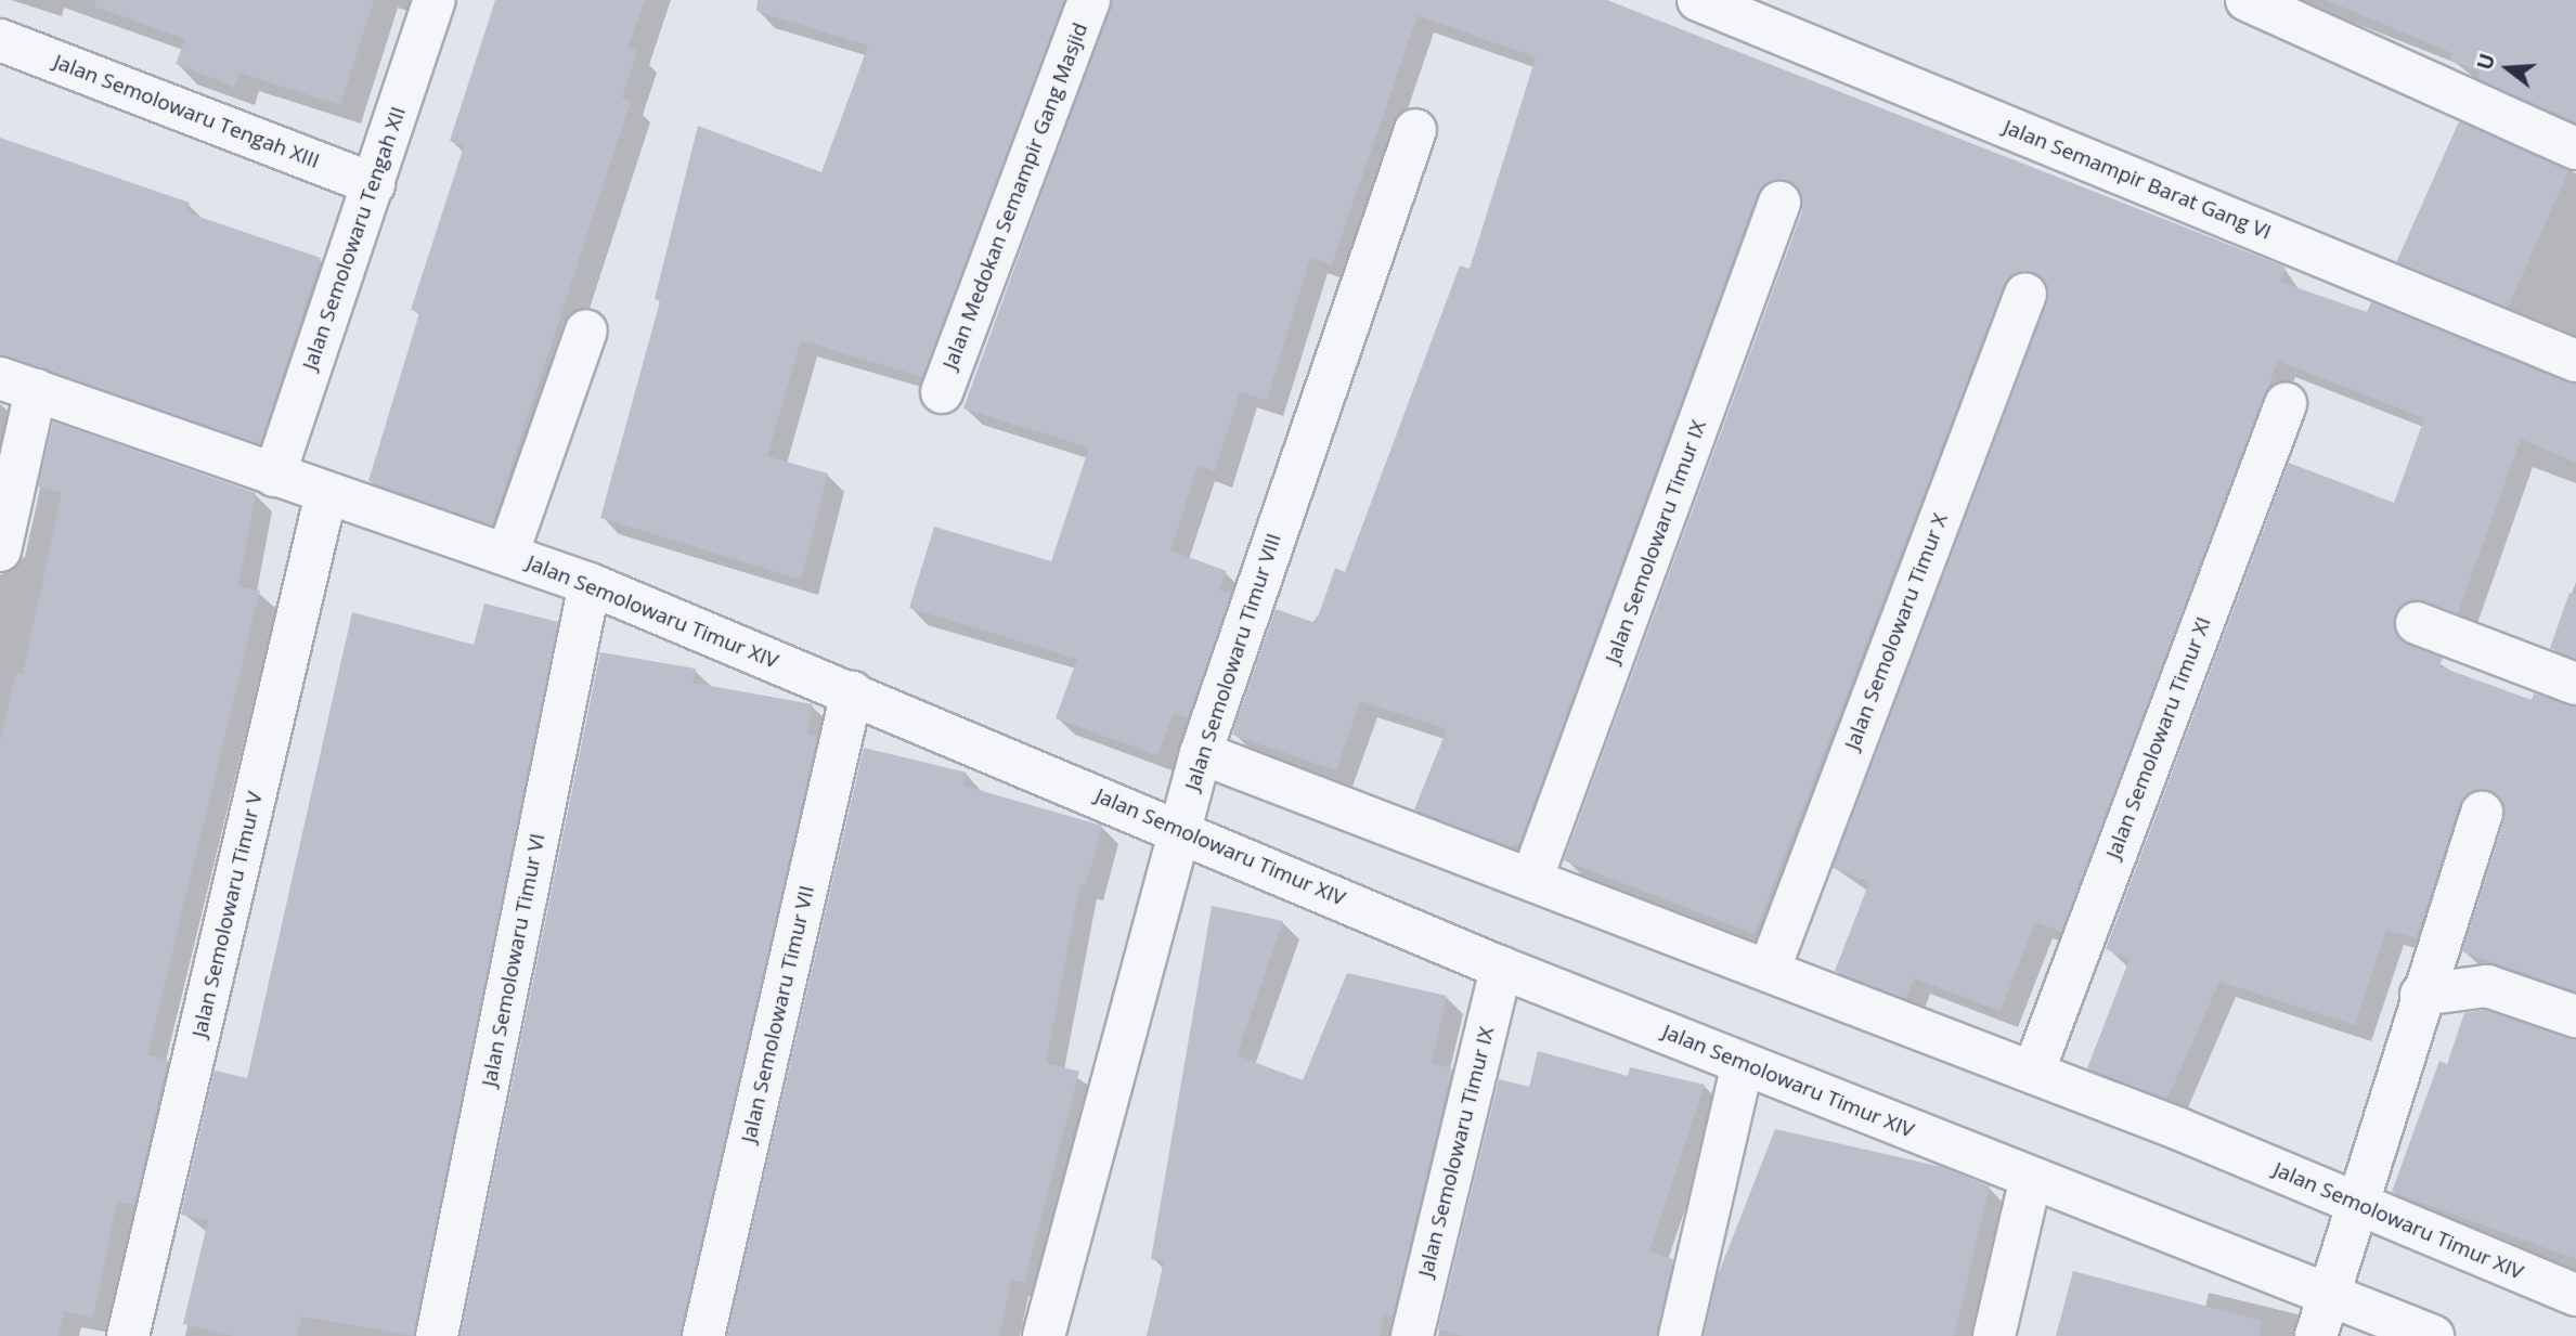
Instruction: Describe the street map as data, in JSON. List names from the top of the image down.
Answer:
{
  "streets": {
    "street": [
      "Jalan Semolowaru Tengah XIII",
      "Jalan Semampir Barat Gang VI",
      "Jalan Medokan Semampir Gang Masjid",
      "Jalan Semolowaru Tengah XII",
      "Jalan Semolowaru Timur IX",
      "Jalan Semolowaru Timur XIV",
      "Jalan Semolowaru Timur X",
      "Jalan Semolowaru Timur VIII",
      "Jalan Semolowaru Timur XI",
      "Jalan Semolowaru Timur V",
      "Jalan Semolowaru Timur VI",
      "Jalan Semolowaru Timur VII"
    ]
  },
  "crossings": [
    ["Jalan Semolowaru Tengah XIII", "Jalan Semolowaru Tengah XII"],
    ["Jalan Semolowaru Tengah XII", "Jalan Semolowaru Timur XIV"],
    ["Jalan Semolowaru Timur IX", "Jalan Semolowaru Timur XIV"],
    ["Jalan Semolowaru Timur XIV", "Jalan Semolowaru Timur X"],
    ["Jalan Semolowaru Timur XIV", "Jalan Semolowaru Timur VIII"],
    ["Jalan Semolowaru Timur XIV", "Jalan Semolowaru Timur XI"],
    ["Jalan Semolowaru Timur XIV", "Jalan Semolowaru Timur V"],
    ["Jalan Semolowaru Timur XIV", "Jalan Semolowaru Timur VI"],
    ["Jalan Semolowaru Timur XIV", "Jalan Semolowaru Timur VII"]
  ],
  "north": "left"
}
